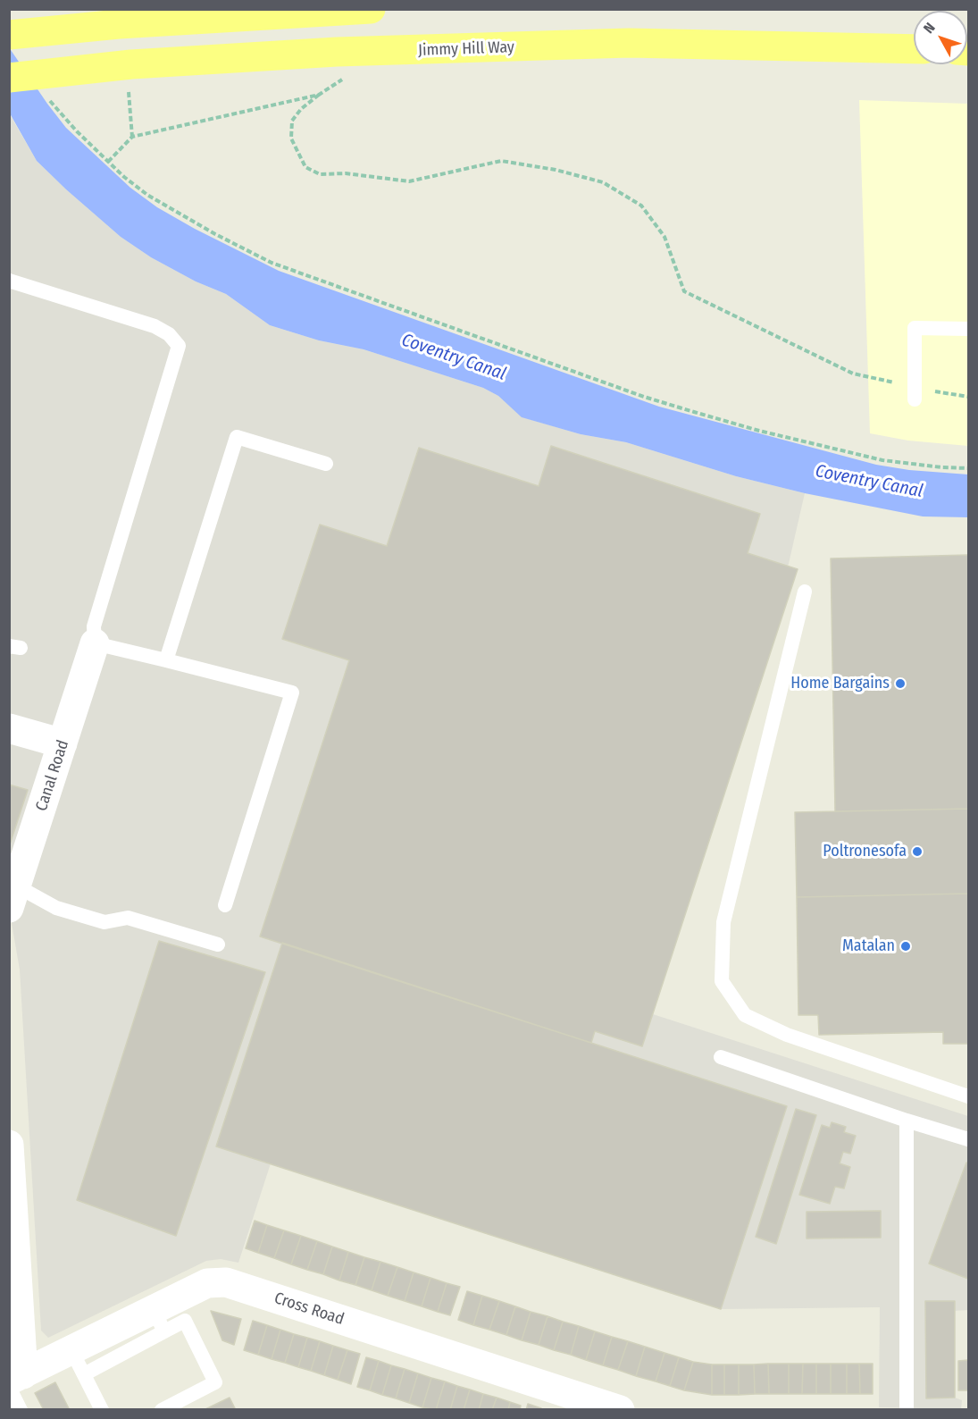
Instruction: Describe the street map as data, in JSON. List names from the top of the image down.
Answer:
{
  "streets": {
    "highway": ["Jimmy Hill Way"],
    "street": ["Canal Road", "Cross Road"]
  },
  "water": ["Coventry Canal"],
  "places": ["Home Bargains", "Poltronesofa", "Matalan"],
  "north": "top left"
}
